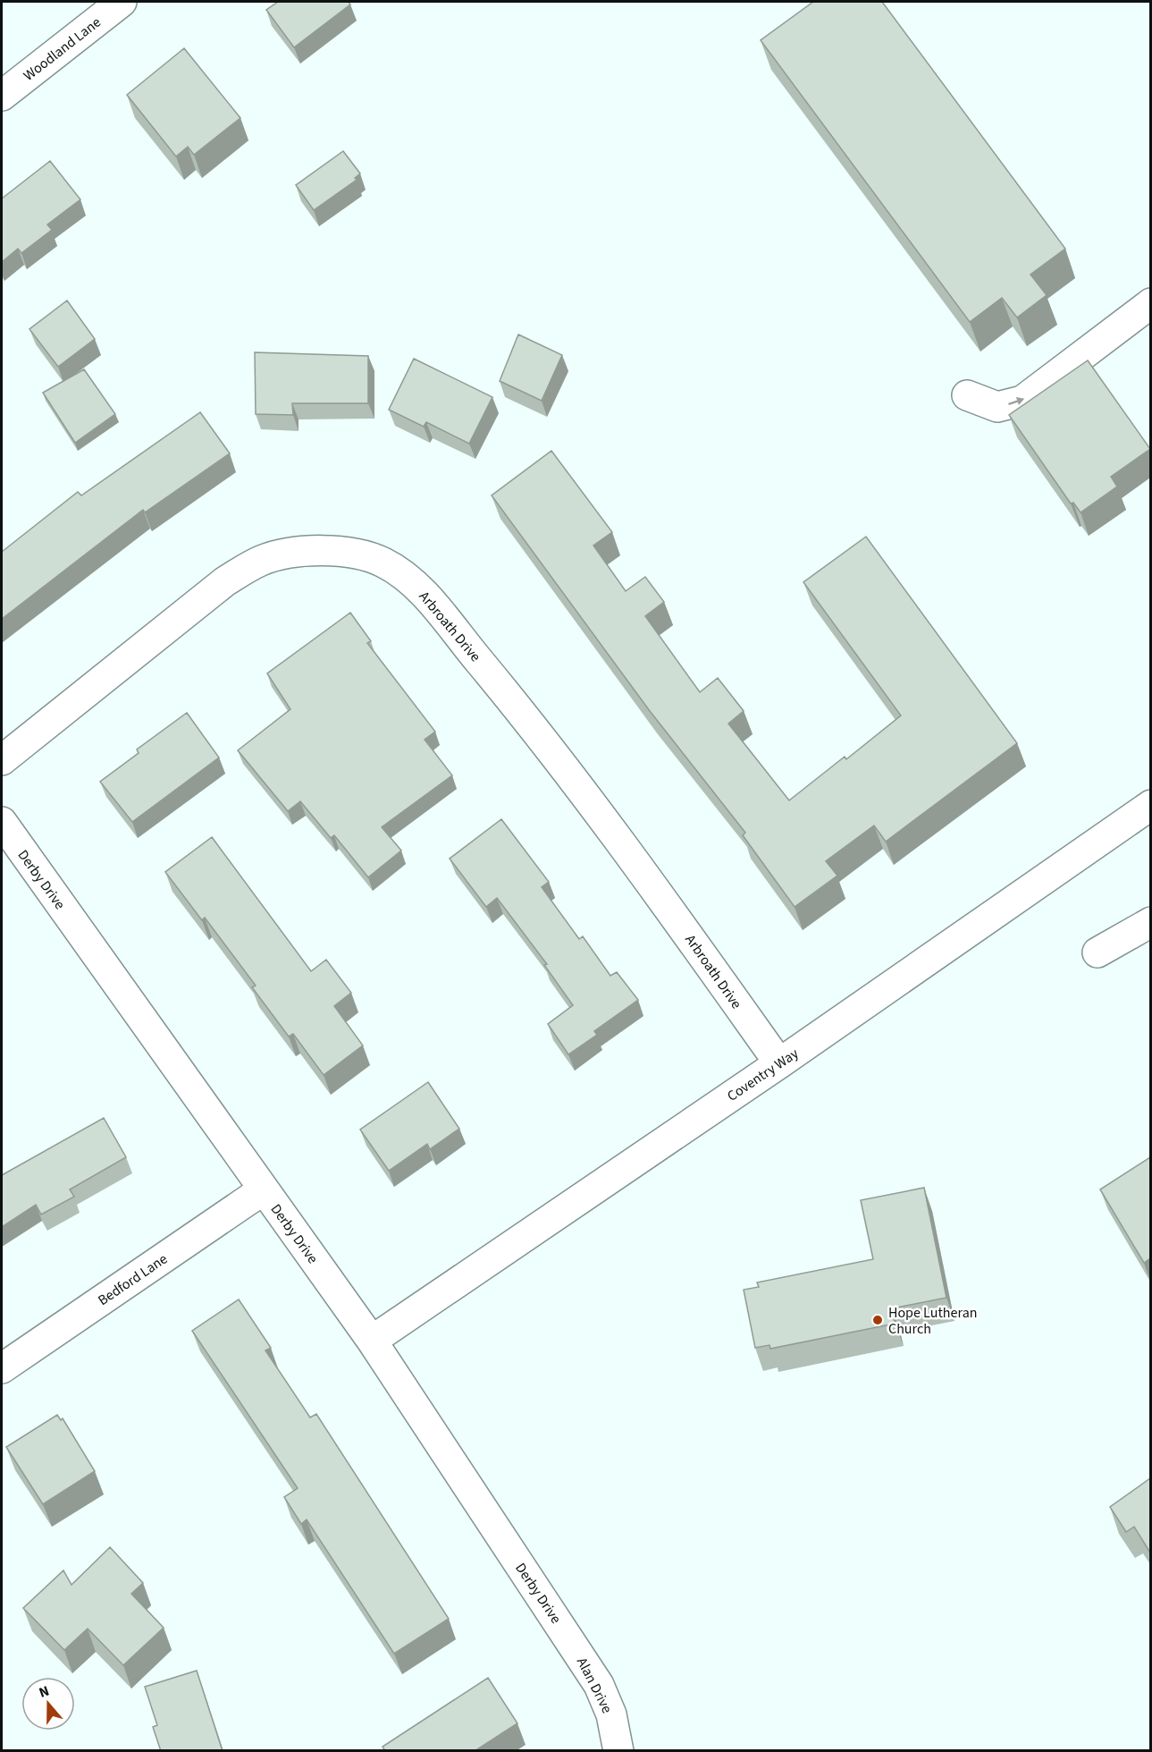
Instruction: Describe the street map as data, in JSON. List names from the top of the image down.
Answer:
{
  "streets": {
    "street": [
      "Woodland Lane",
      "Arbroath Drive",
      "Derby Drive",
      "Coventry Way",
      "Bedford Lane",
      "Alan Drive"
    ]
  },
  "crossings": [
    ["Arbroath Drive", "Coventry Way"],
    ["Derby Drive", "Coventry Way"],
    ["Derby Drive", "Bedford Lane"],
    ["Derby Drive", "Alan Drive"]
  ],
  "places": ["Hope Lutheran Church"],
  "north": "top"
}
